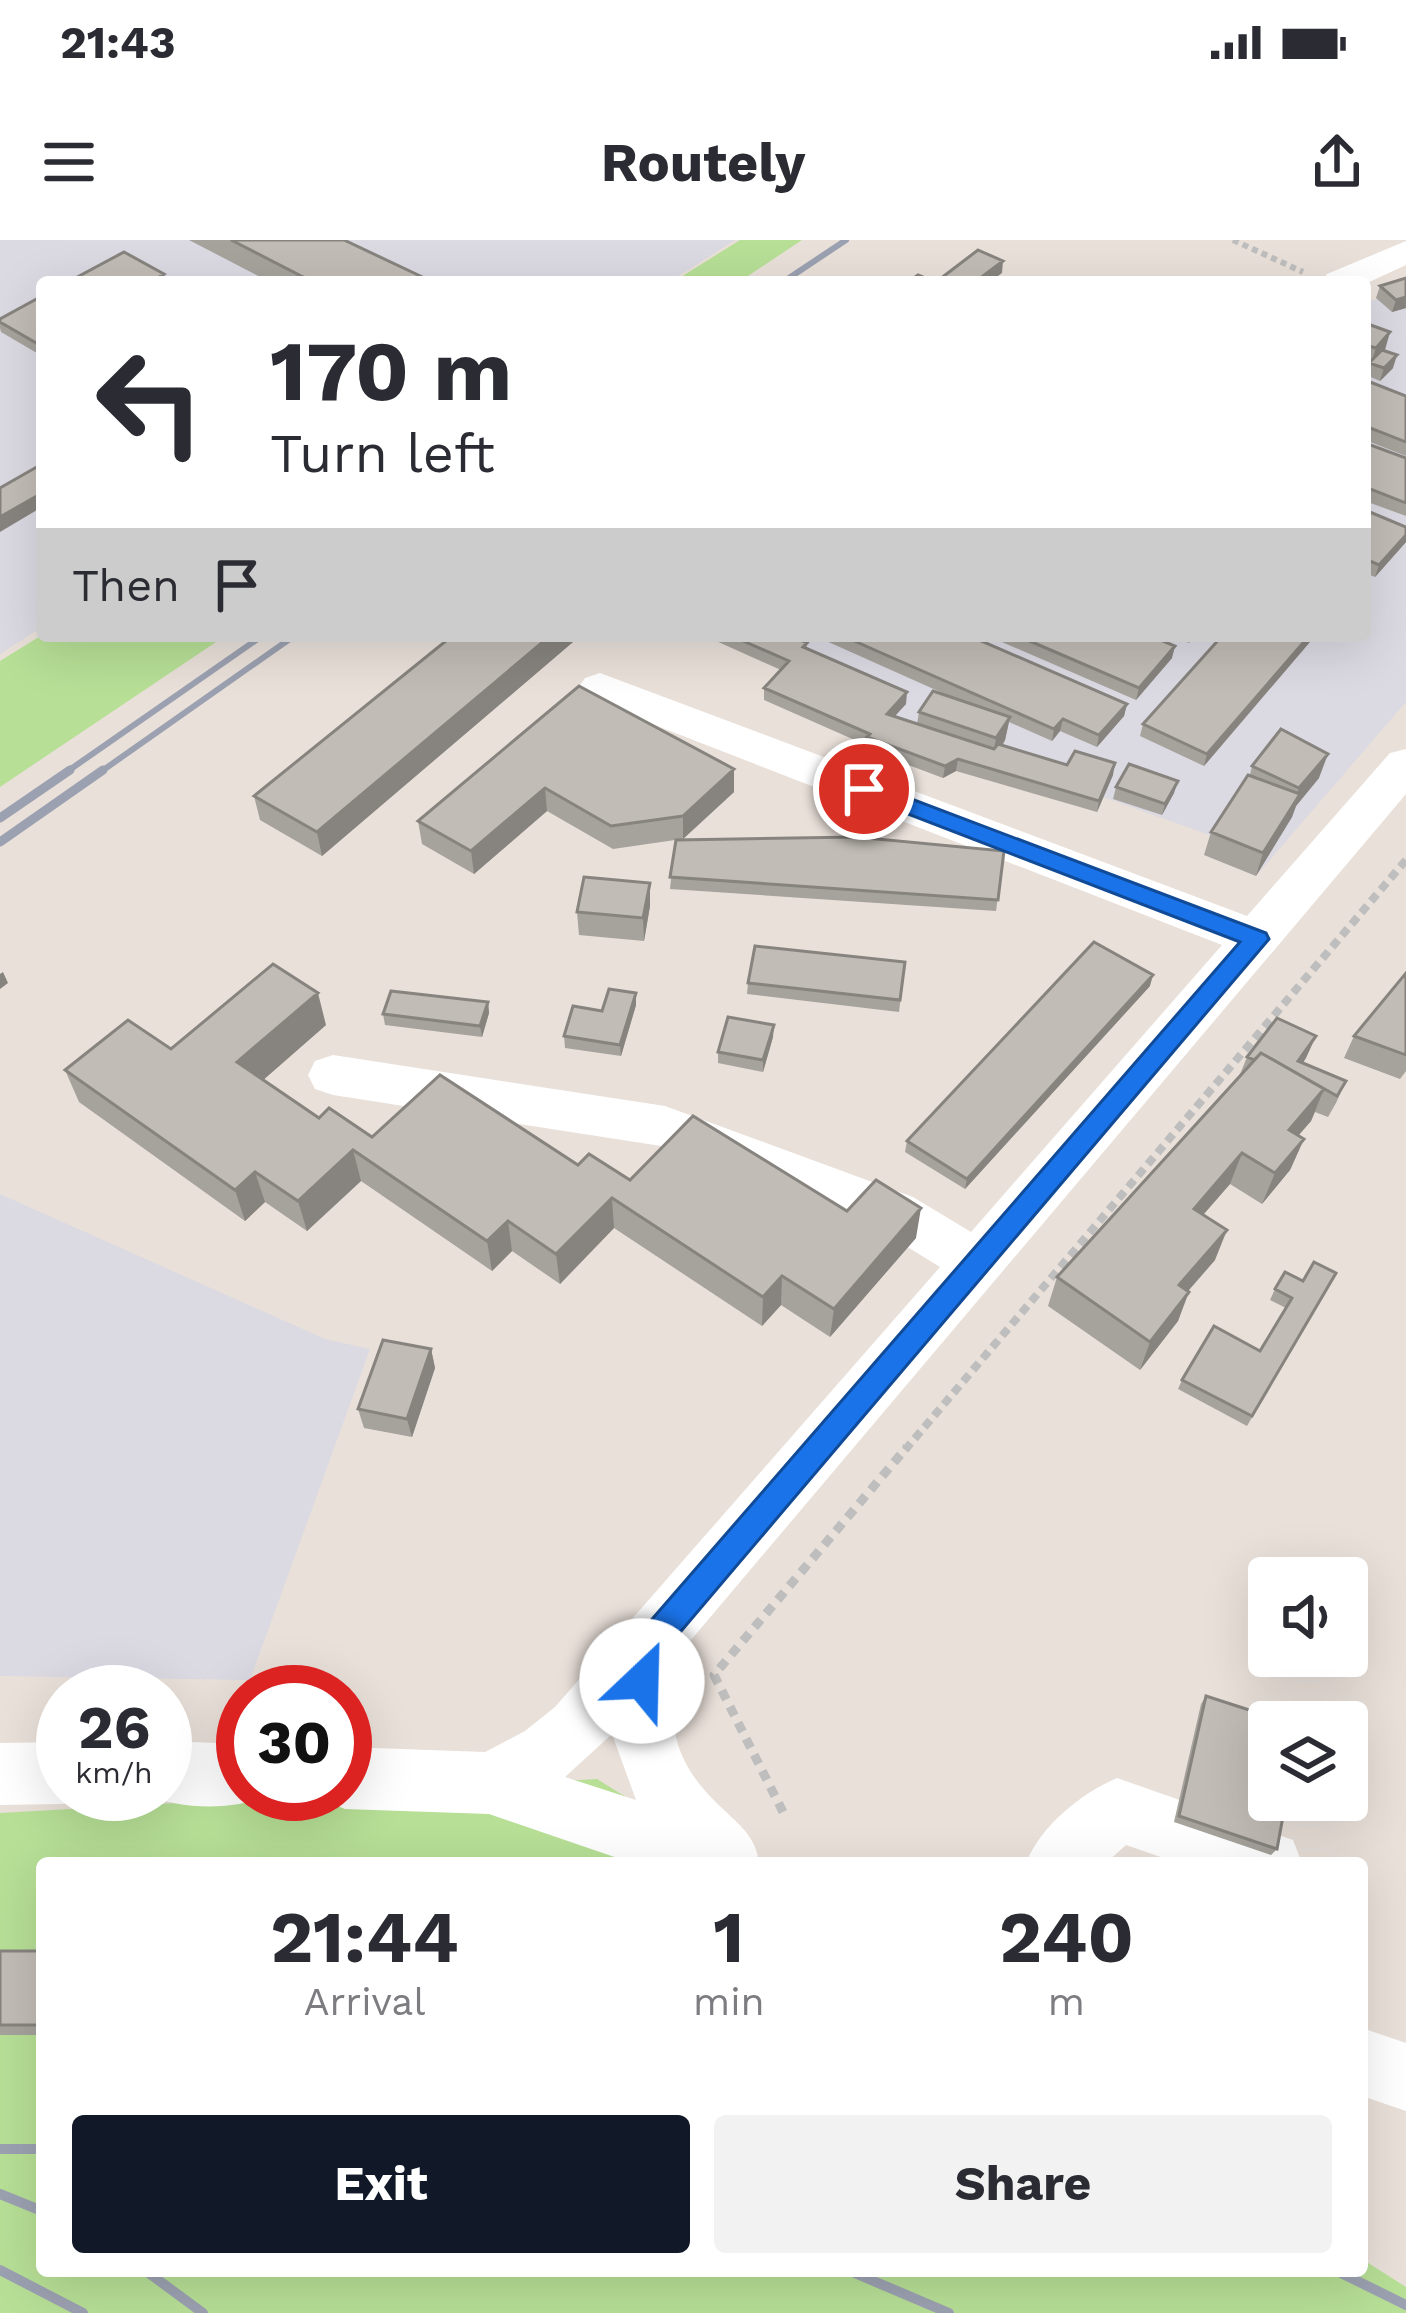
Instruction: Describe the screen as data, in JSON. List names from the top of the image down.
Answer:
{
  "page": {
    "status": "21:43",
    "header": "Routely",
    "turn": ["170 m", "Turn left"],
    "then": "Then",
    "speed": "26 km/h",
    "limit": "30",
    "eta": [
      "21:44",
      "Arrival",
      "1",
      "min",
      "240",
      "m"
    ],
    "buttons": ["Exit", "Share"]
  }
}
